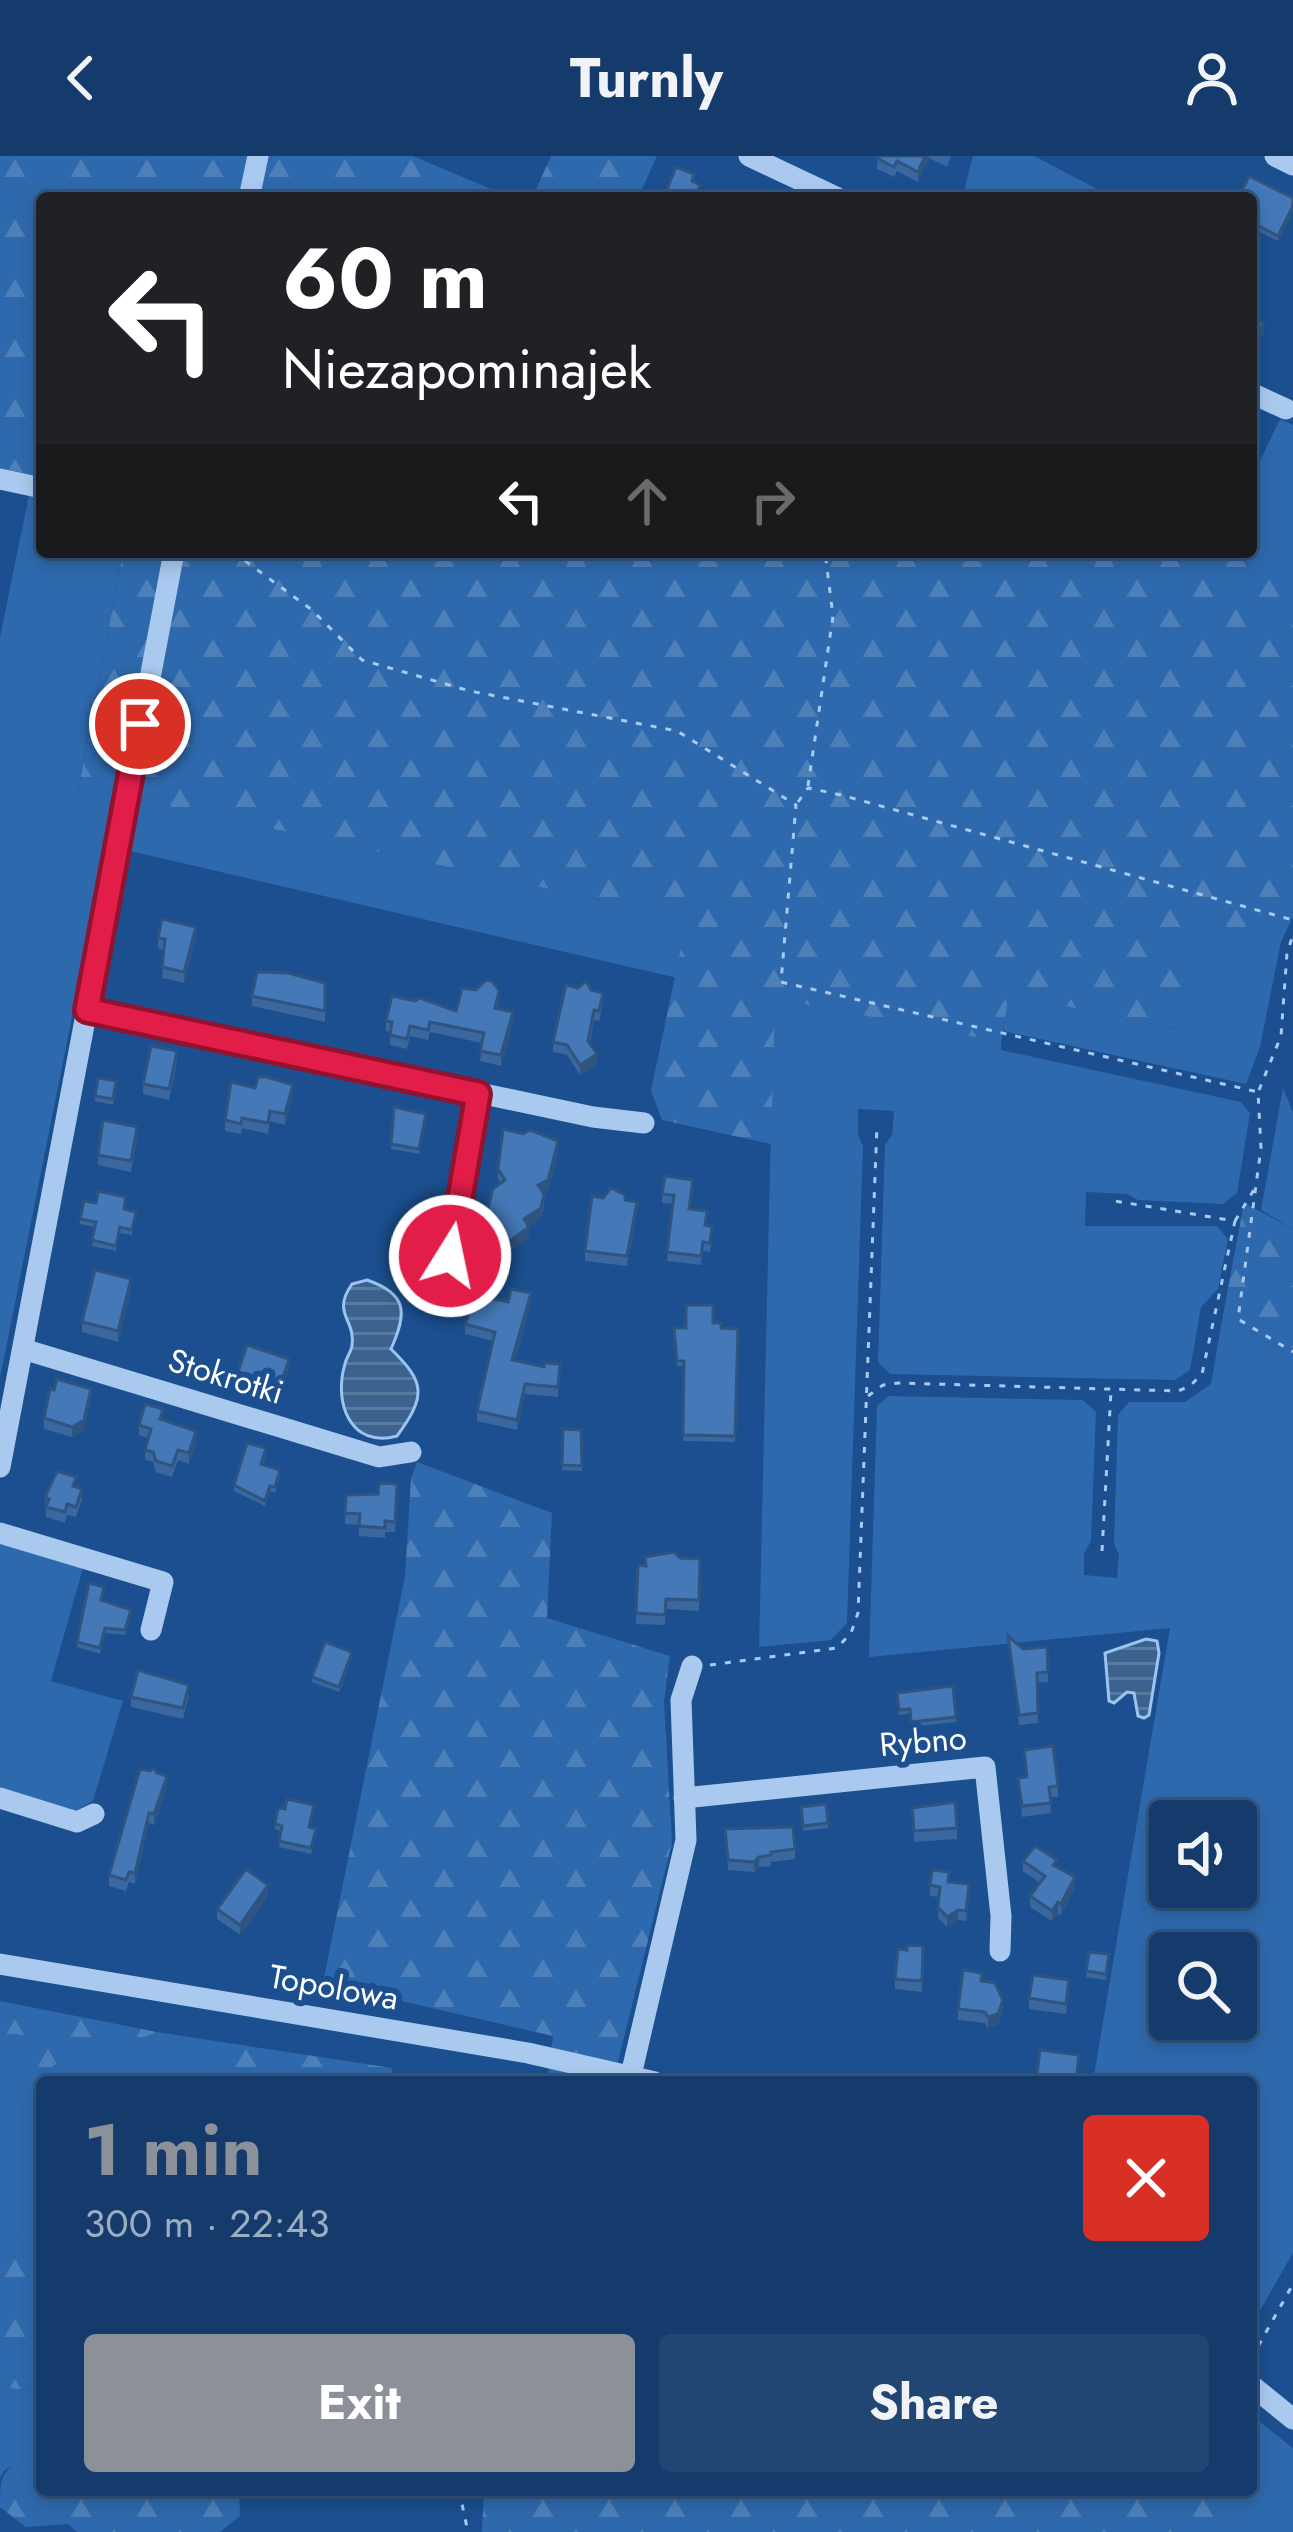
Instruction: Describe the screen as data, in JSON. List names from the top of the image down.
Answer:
{
  "streets": {
    "street": ["Stokrotki", "Rybno", "Topolowa"]
  },
  "page": {
    "header": "Turnly",
    "turn": ["60 m", "Niezapominajek"],
    "heading": ["1 min", "300 m · 22:43"],
    "buttons": ["Exit", "Share"]
  }
}
